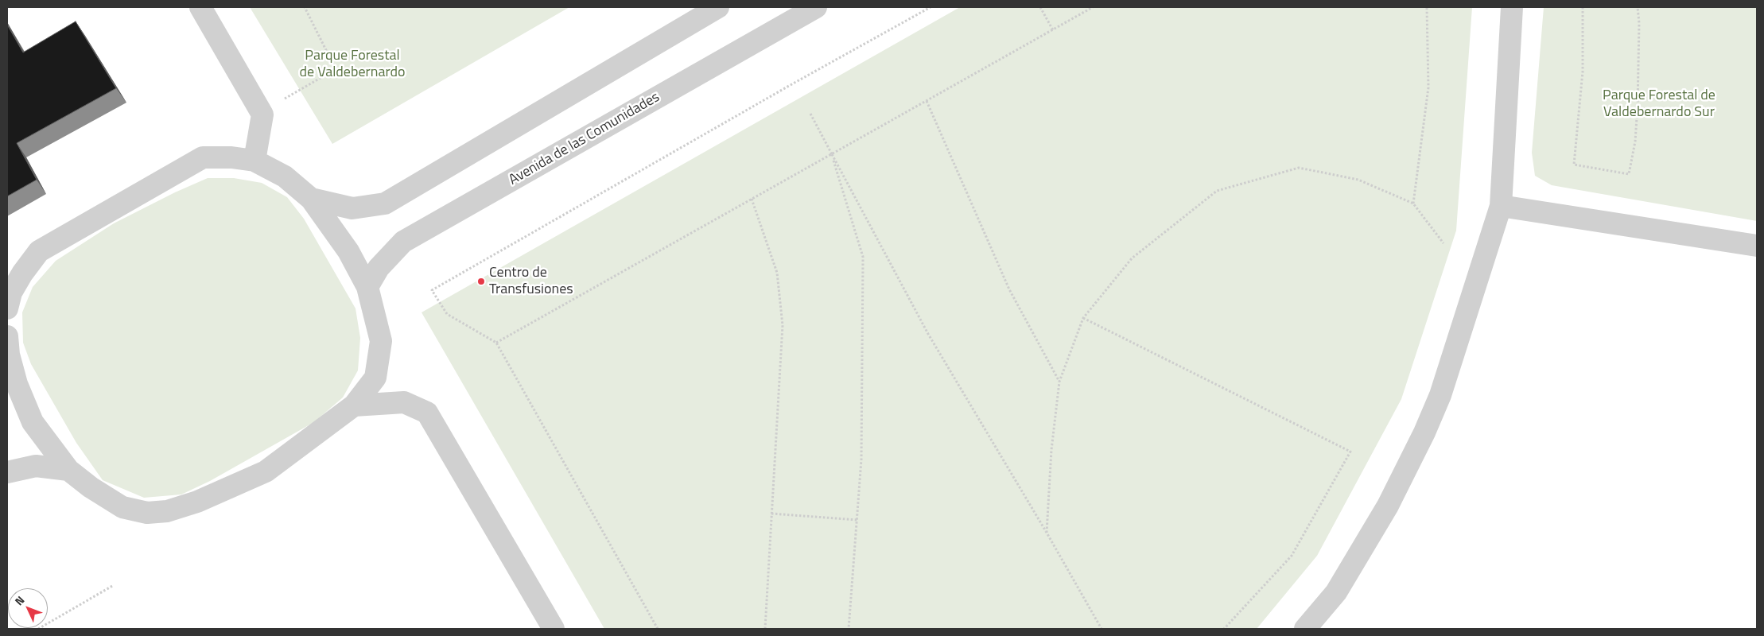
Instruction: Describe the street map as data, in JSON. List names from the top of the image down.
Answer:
{
  "streets": {
    "street": ["Avenida de las Comunidades"]
  },
  "parks": ["Parque Forestal de Valdebernardo", "Parque Forestal de Valdebernardo Sur"],
  "places": ["Centro de Transfusiones"],
  "north": "top left"
}
